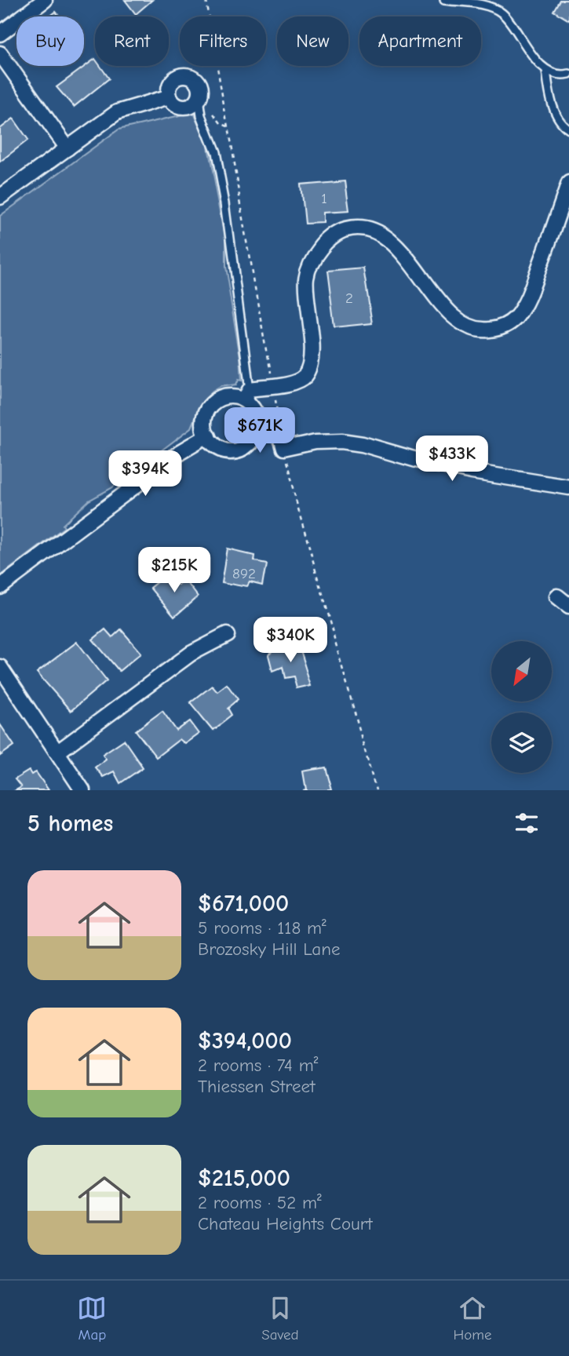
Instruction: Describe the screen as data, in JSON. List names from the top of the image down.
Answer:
{
  "house_numbers": ["1", "2", "892"],
  "north": "bottom left",
  "page": {
    "chip": [
      "Buy",
      "Rent",
      "Filters",
      "New",
      "Apartment"
    ],
    "price": [
      "$671K",
      "$433K",
      "$394K",
      "$215K",
      "$340K"
    ],
    "heading": "5 homes",
    "list": [
      {
        "name": "$671,000",
        "note": "5 rooms · 118 m² · Brozosky Hill Lane"
      },
      {
        "name": "$394,000",
        "note": "2 rooms · 74 m² · Thiessen Street"
      },
      {
        "name": "$215,000",
        "note": "2 rooms · 52 m² · Chateau Heights Court"
      }
    ],
    "tabs": ["Map", "Saved", "Home"]
  }
}
